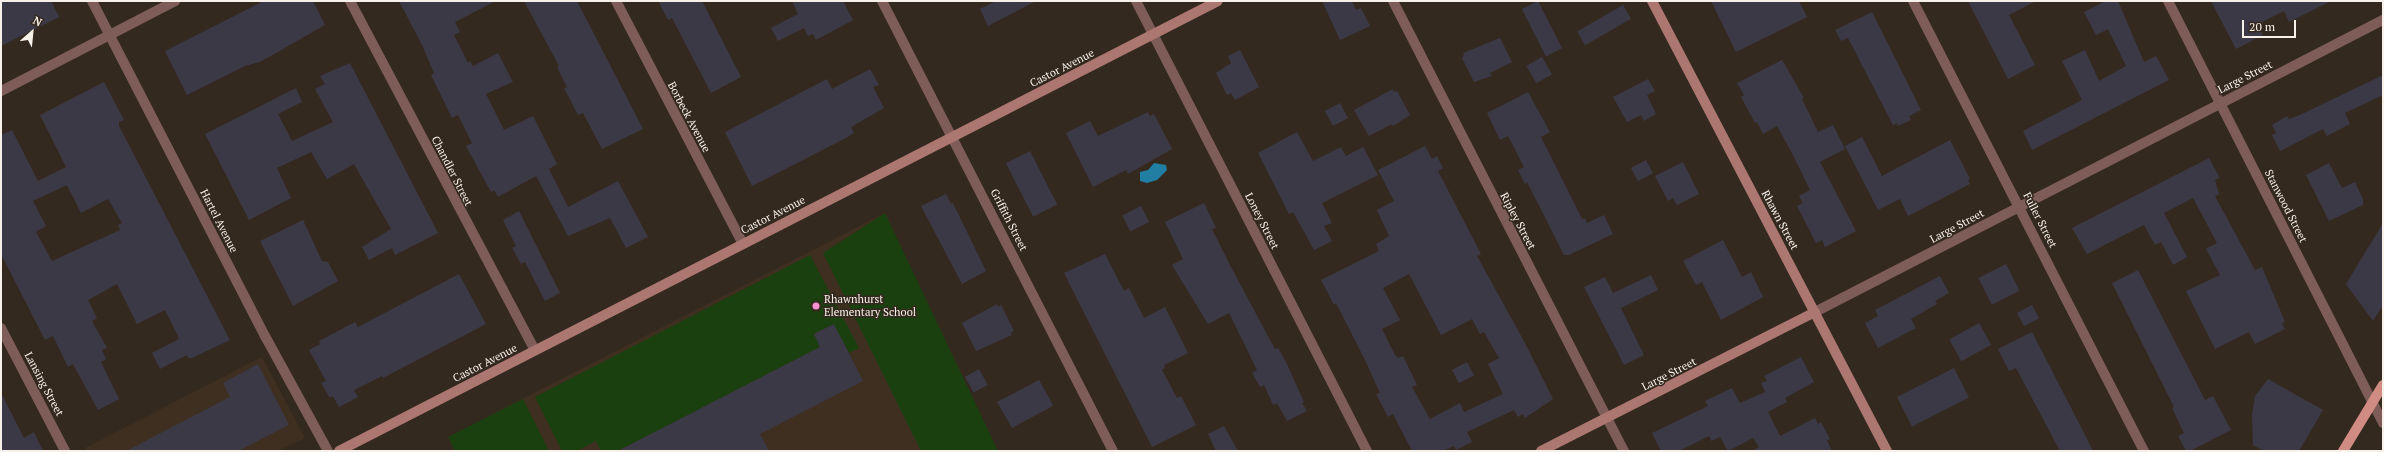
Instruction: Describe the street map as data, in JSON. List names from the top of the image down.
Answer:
{
  "streets": {
    "main road": ["Castor Avenue", "Large Street", "Rhawn Street"],
    "street": [
      "Borbeck Avenue",
      "Chandler Street",
      "Stanwood Street",
      "Griffith Street",
      "Fuller Street",
      "Hartel Avenue",
      "Loney Street",
      "Ripley Street",
      "Lansing Street"
    ]
  },
  "crossings": [
    ["Castor Avenue", "Borbeck Avenue"],
    ["Castor Avenue", "Chandler Street"],
    ["Castor Avenue", "Griffith Street"],
    ["Castor Avenue", "Loney Street"],
    ["Large Street", "Stanwood Street"],
    ["Large Street", "Rhawn Street"],
    ["Large Street", "Fuller Street"],
    ["Large Street", "Ripley Street"]
  ],
  "places": ["Rhawnhurst Elementary School"],
  "scale_bar": "20 m",
  "north": "top right"
}
